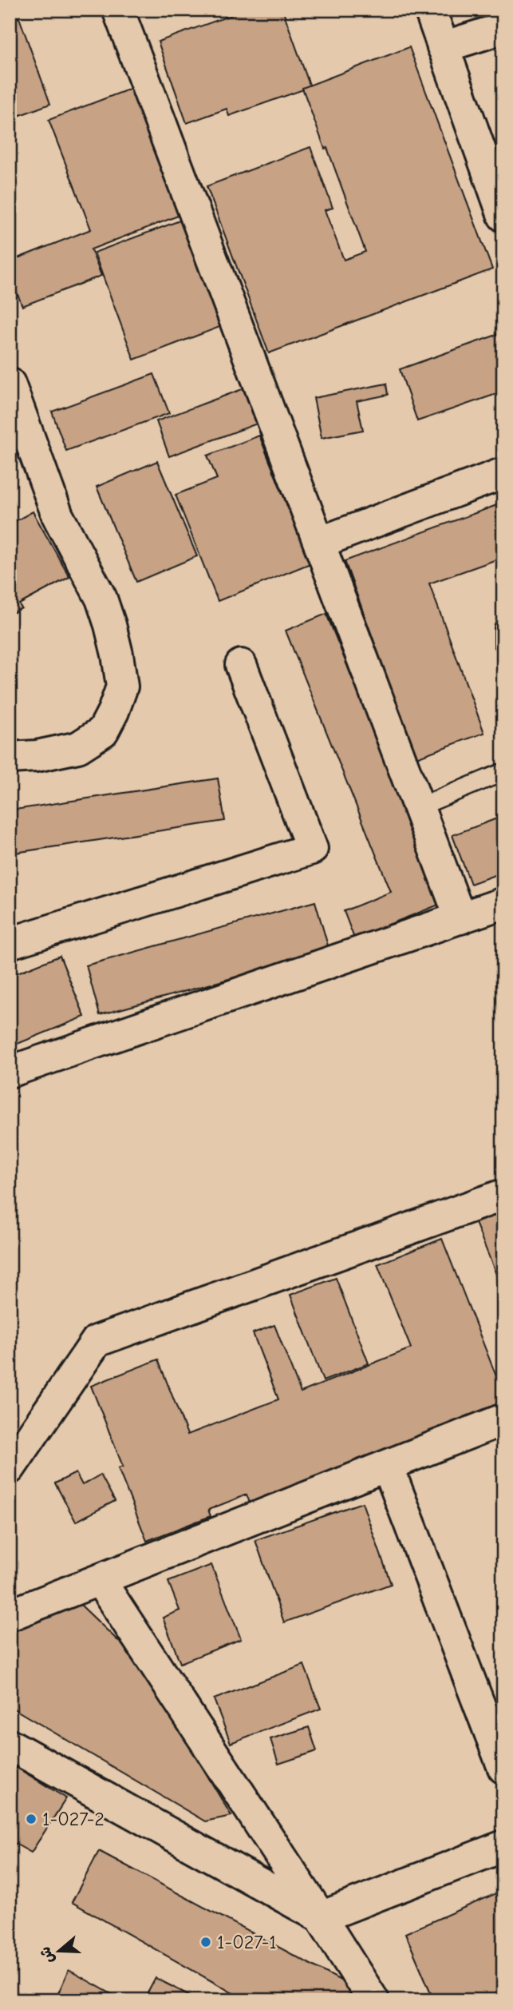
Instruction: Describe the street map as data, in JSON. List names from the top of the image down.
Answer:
{
  "places": ["1-027-2", "1-027-1"],
  "north": "left"
}
